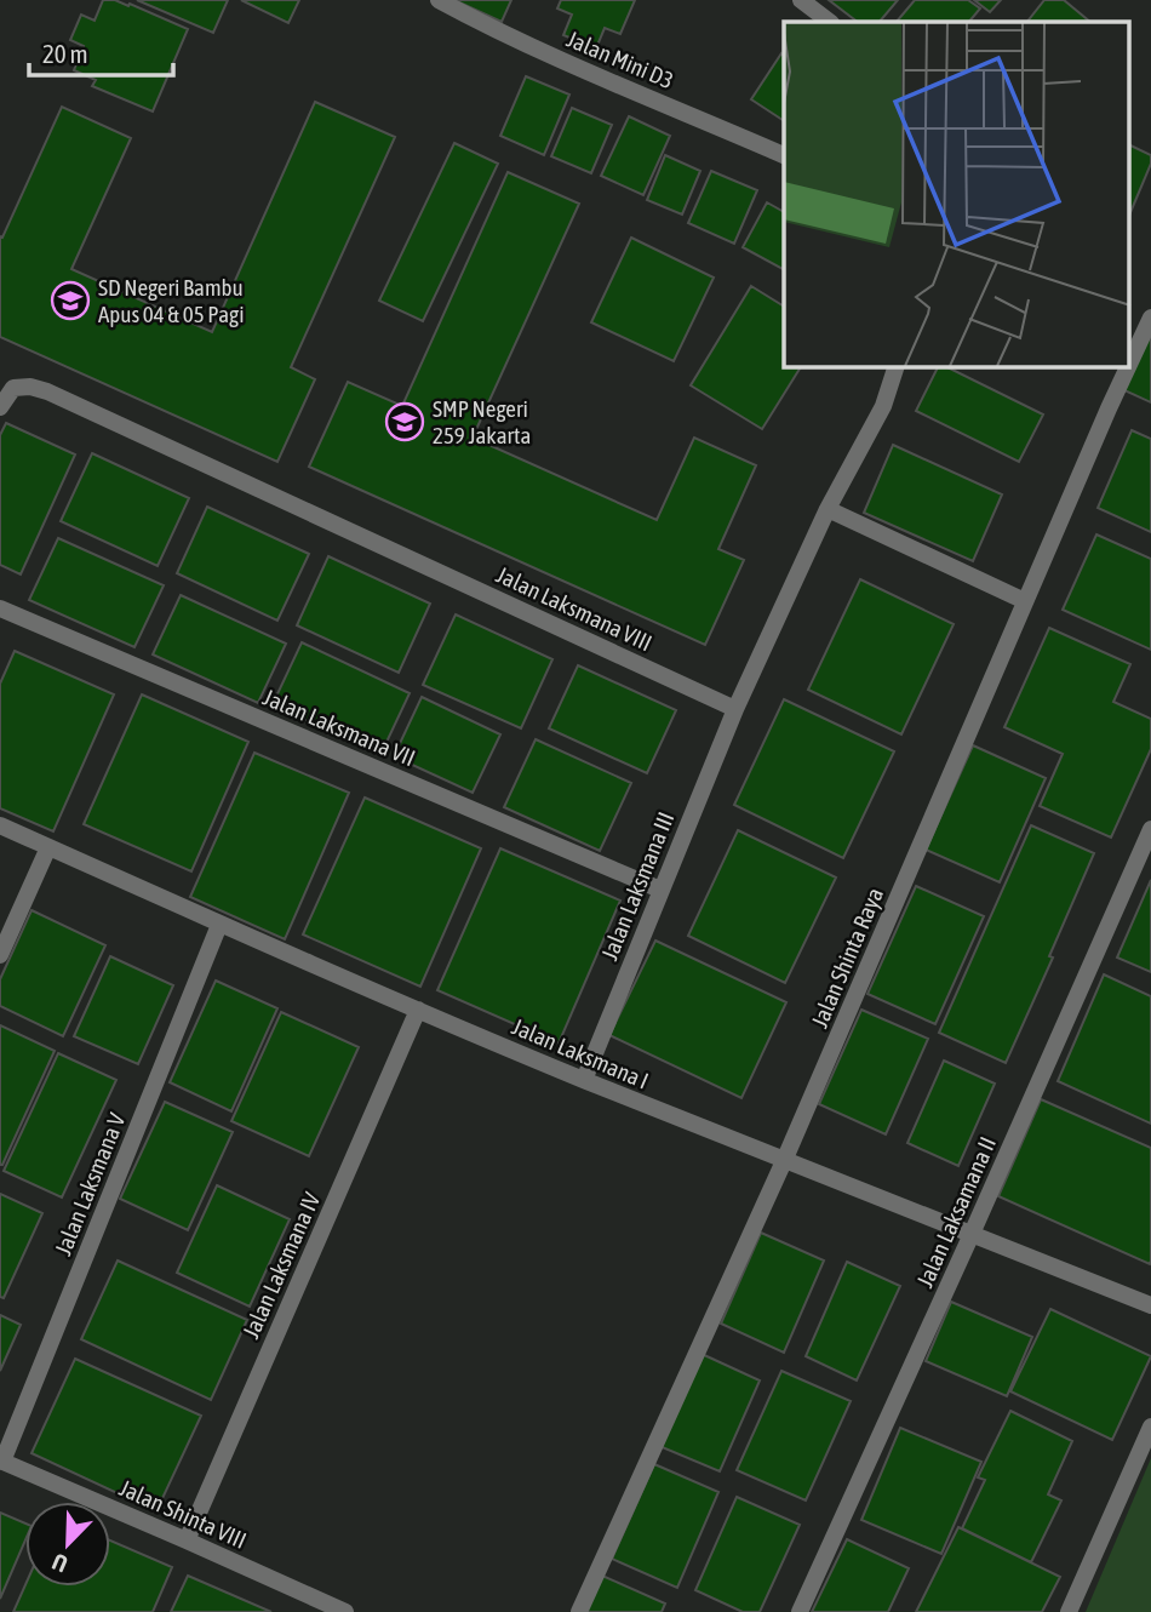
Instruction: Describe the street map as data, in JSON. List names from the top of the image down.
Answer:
{
  "streets": {
    "street": [
      "Jalan Mini D3",
      "Jalan Laksmana VIII",
      "Jalan Laksmana VII",
      "Jalan Laksmana III",
      "Jalan Shinta Raya",
      "Jalan Laksmana I",
      "Jalan Laksmana V",
      "Jalan Laksamana II",
      "Jalan Laksmana IV",
      "Jalan Shinta VIII"
    ]
  },
  "crossings": [
    ["Jalan Laksmana VIII", "Jalan Laksmana III"],
    ["Jalan Laksmana VII", "Jalan Laksmana III"],
    ["Jalan Laksmana III", "Jalan Laksmana I"],
    ["Jalan Shinta Raya", "Jalan Laksmana I"],
    ["Jalan Laksmana I", "Jalan Laksmana V"],
    ["Jalan Laksmana I", "Jalan Laksamana II"],
    ["Jalan Laksmana I", "Jalan Laksmana IV"],
    ["Jalan Laksmana V", "Jalan Shinta VIII"],
    ["Jalan Laksmana IV", "Jalan Shinta VIII"]
  ],
  "places": {
    "school or university": ["SD Negeri Bambu Apus 04 & 05 Pagi", "SMP Negeri 259 Jakarta"]
  },
  "scale_bar": "20 m",
  "north": "bottom left"
}
